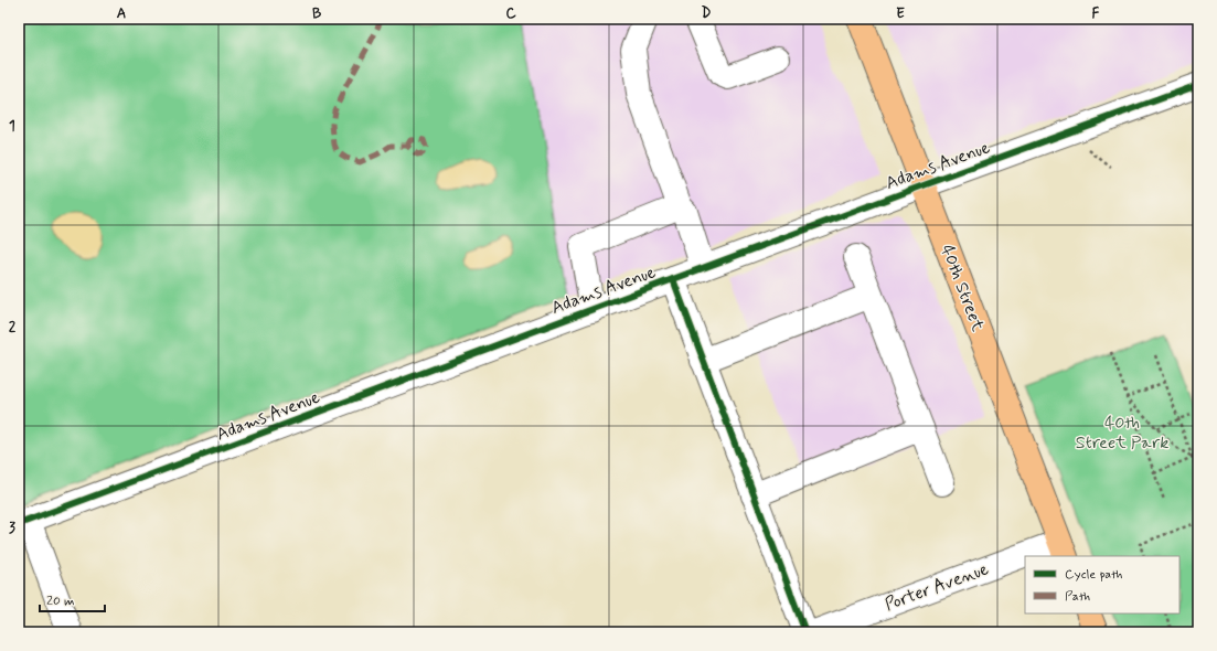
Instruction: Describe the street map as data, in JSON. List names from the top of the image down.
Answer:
{
  "streets": {
    "main road": ["40th Street"],
    "street": ["Adams Avenue", "Porter Avenue"]
  },
  "crossings": [
    ["Adams Avenue", "40th Street"],
    ["40th Street", "Porter Avenue"]
  ],
  "parks": ["40th Street Park"],
  "legend": ["Cycle path", "Path"],
  "scale_bar": "20 m",
  "grid": {
    "columns": [
      "A",
      "B",
      "C",
      "D",
      "E",
      "F"
    ],
    "rows": ["1", "2", "3"]
  }
}
